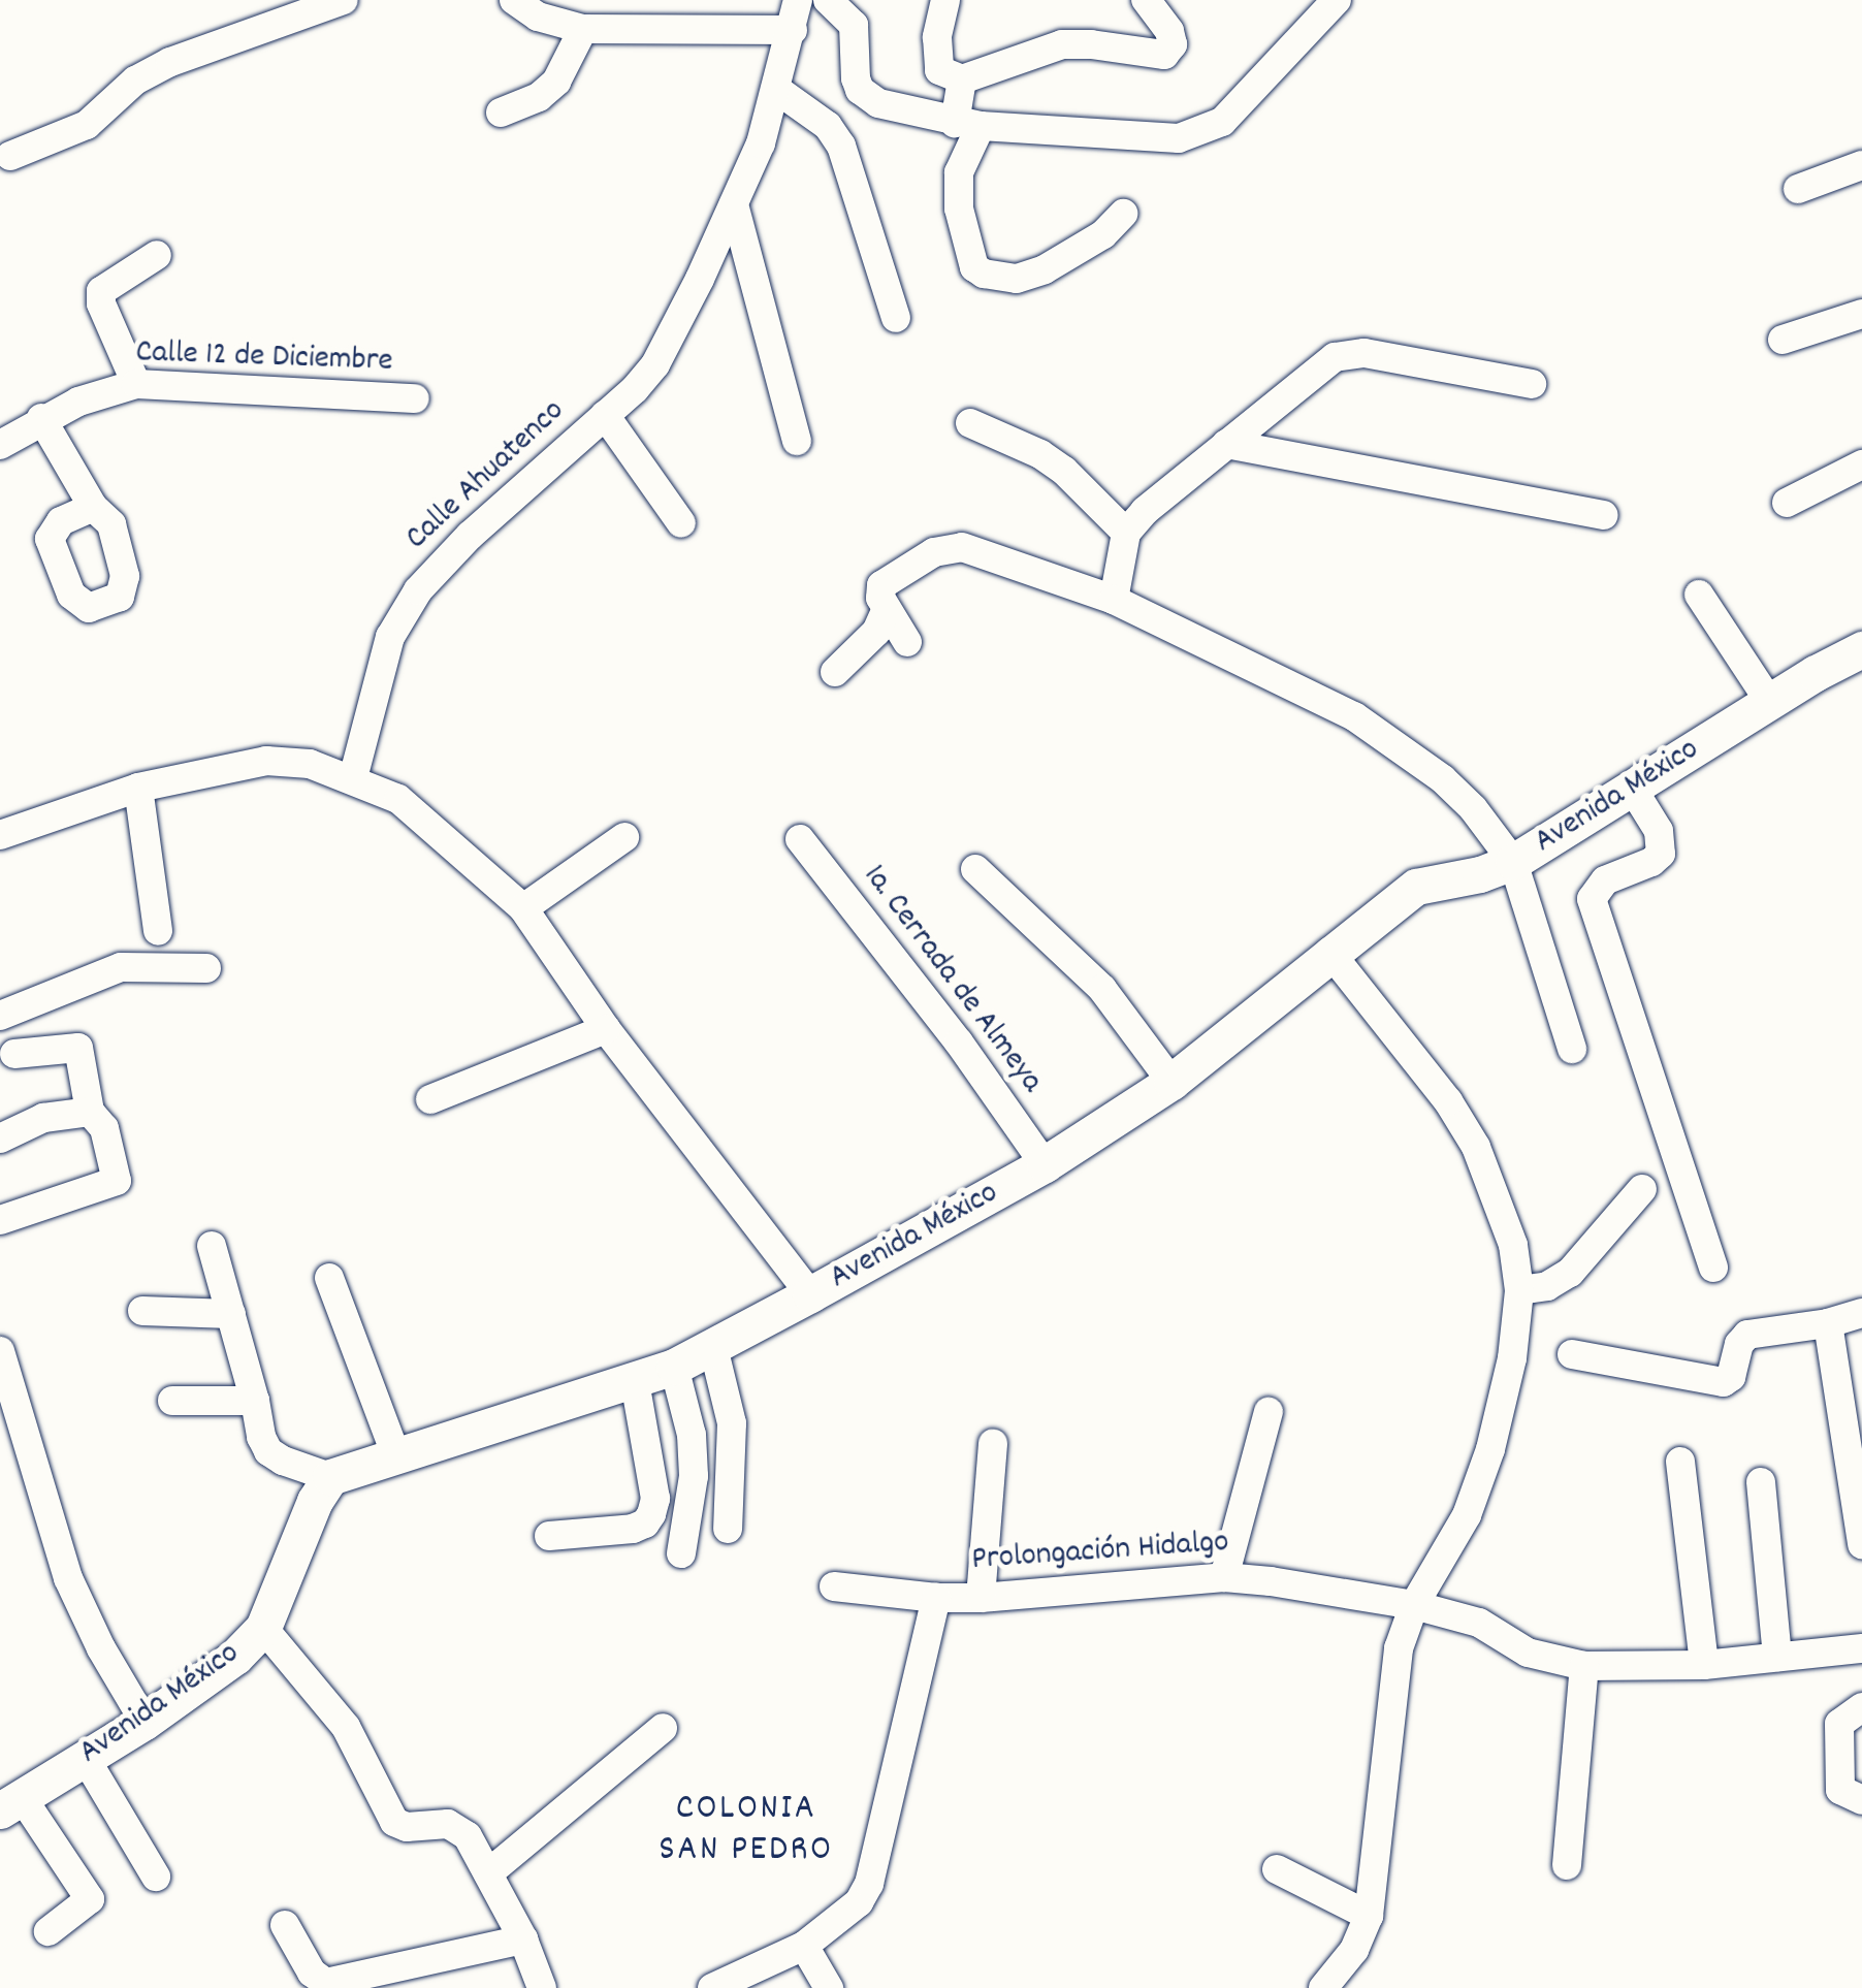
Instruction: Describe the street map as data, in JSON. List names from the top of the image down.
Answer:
{
  "streets": {
    "main road": ["Avenida México"],
    "street": [
      "Calle 12 de Diciembre",
      "Calle Ahuatenco",
      "1a. Cerrada de Almeya",
      "Prolongación Hidalgo"
    ]
  },
  "crossings": [
    ["Avenida México", "1a. Cerrada de Almeya"]
  ],
  "districts": ["COLONIA SAN PEDRO"]
}
